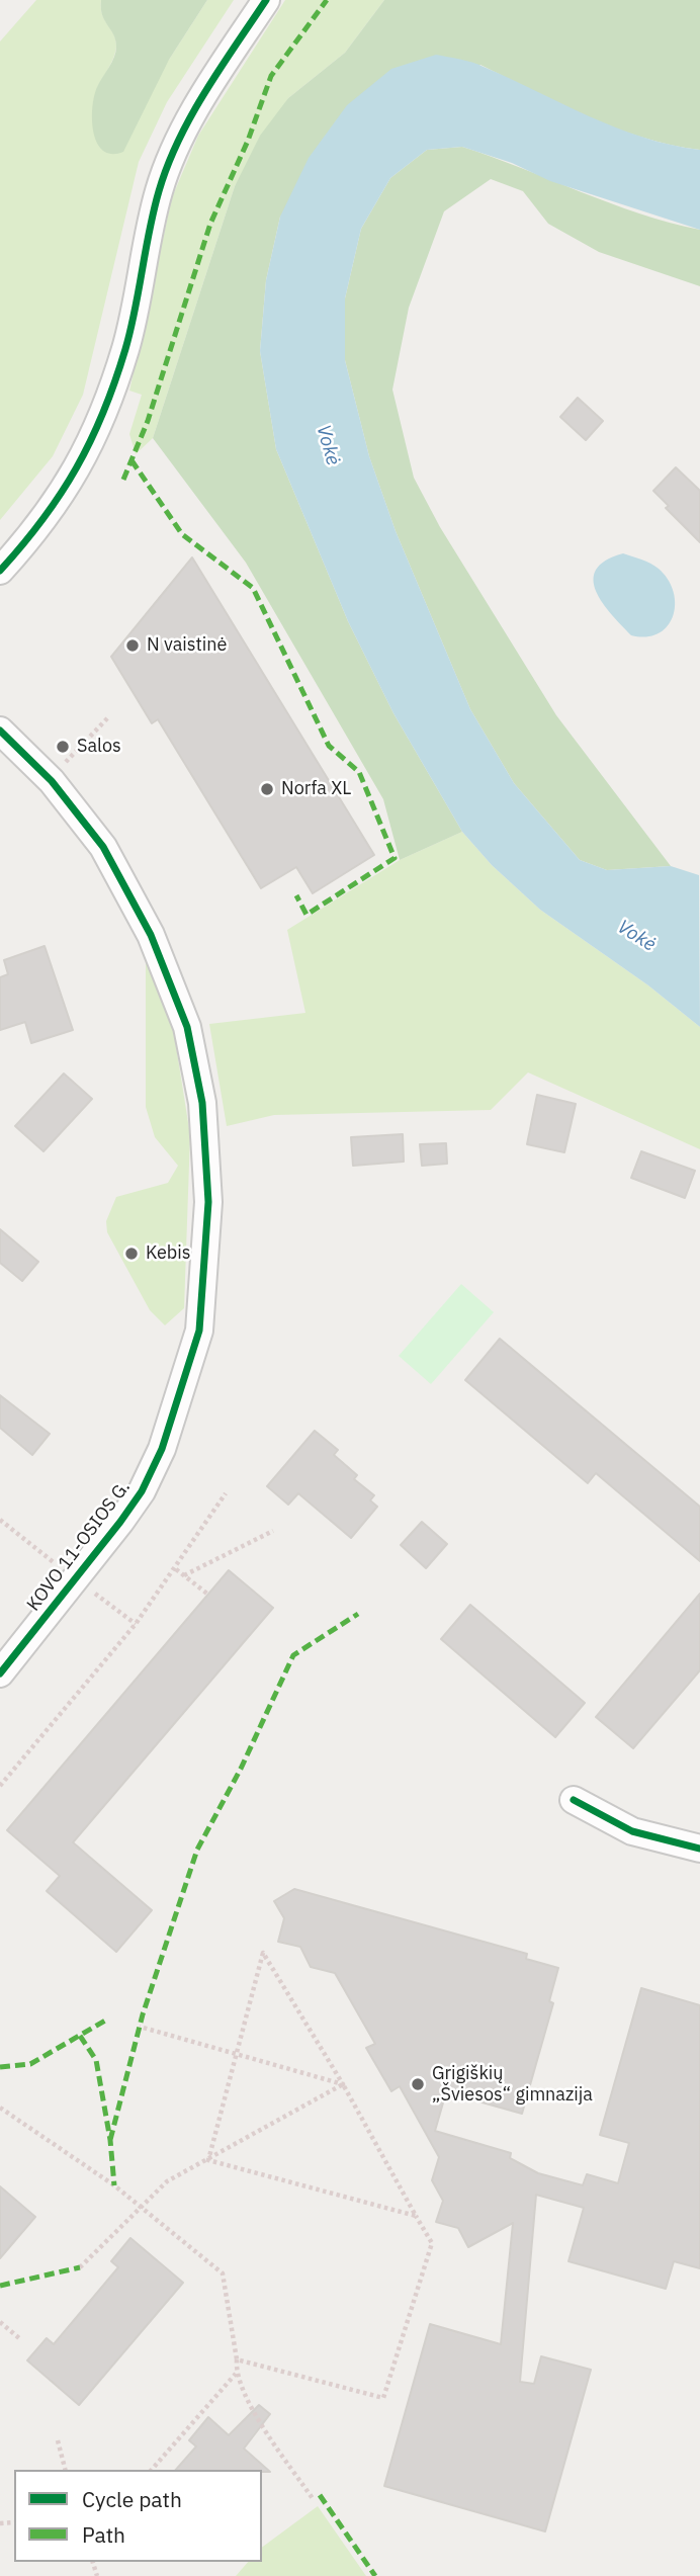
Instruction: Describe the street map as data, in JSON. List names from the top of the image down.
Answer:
{
  "streets": {
    "street": ["KOVO 11-OSIOS G."]
  },
  "water": ["Vokė"],
  "places": [
    "N vaistinė",
    "Salos",
    "Norfa XL",
    "Kebis",
    "Grigiškių „Šviesos“ gimnazija"
  ],
  "legend": ["Cycle path", "Path"]
}
